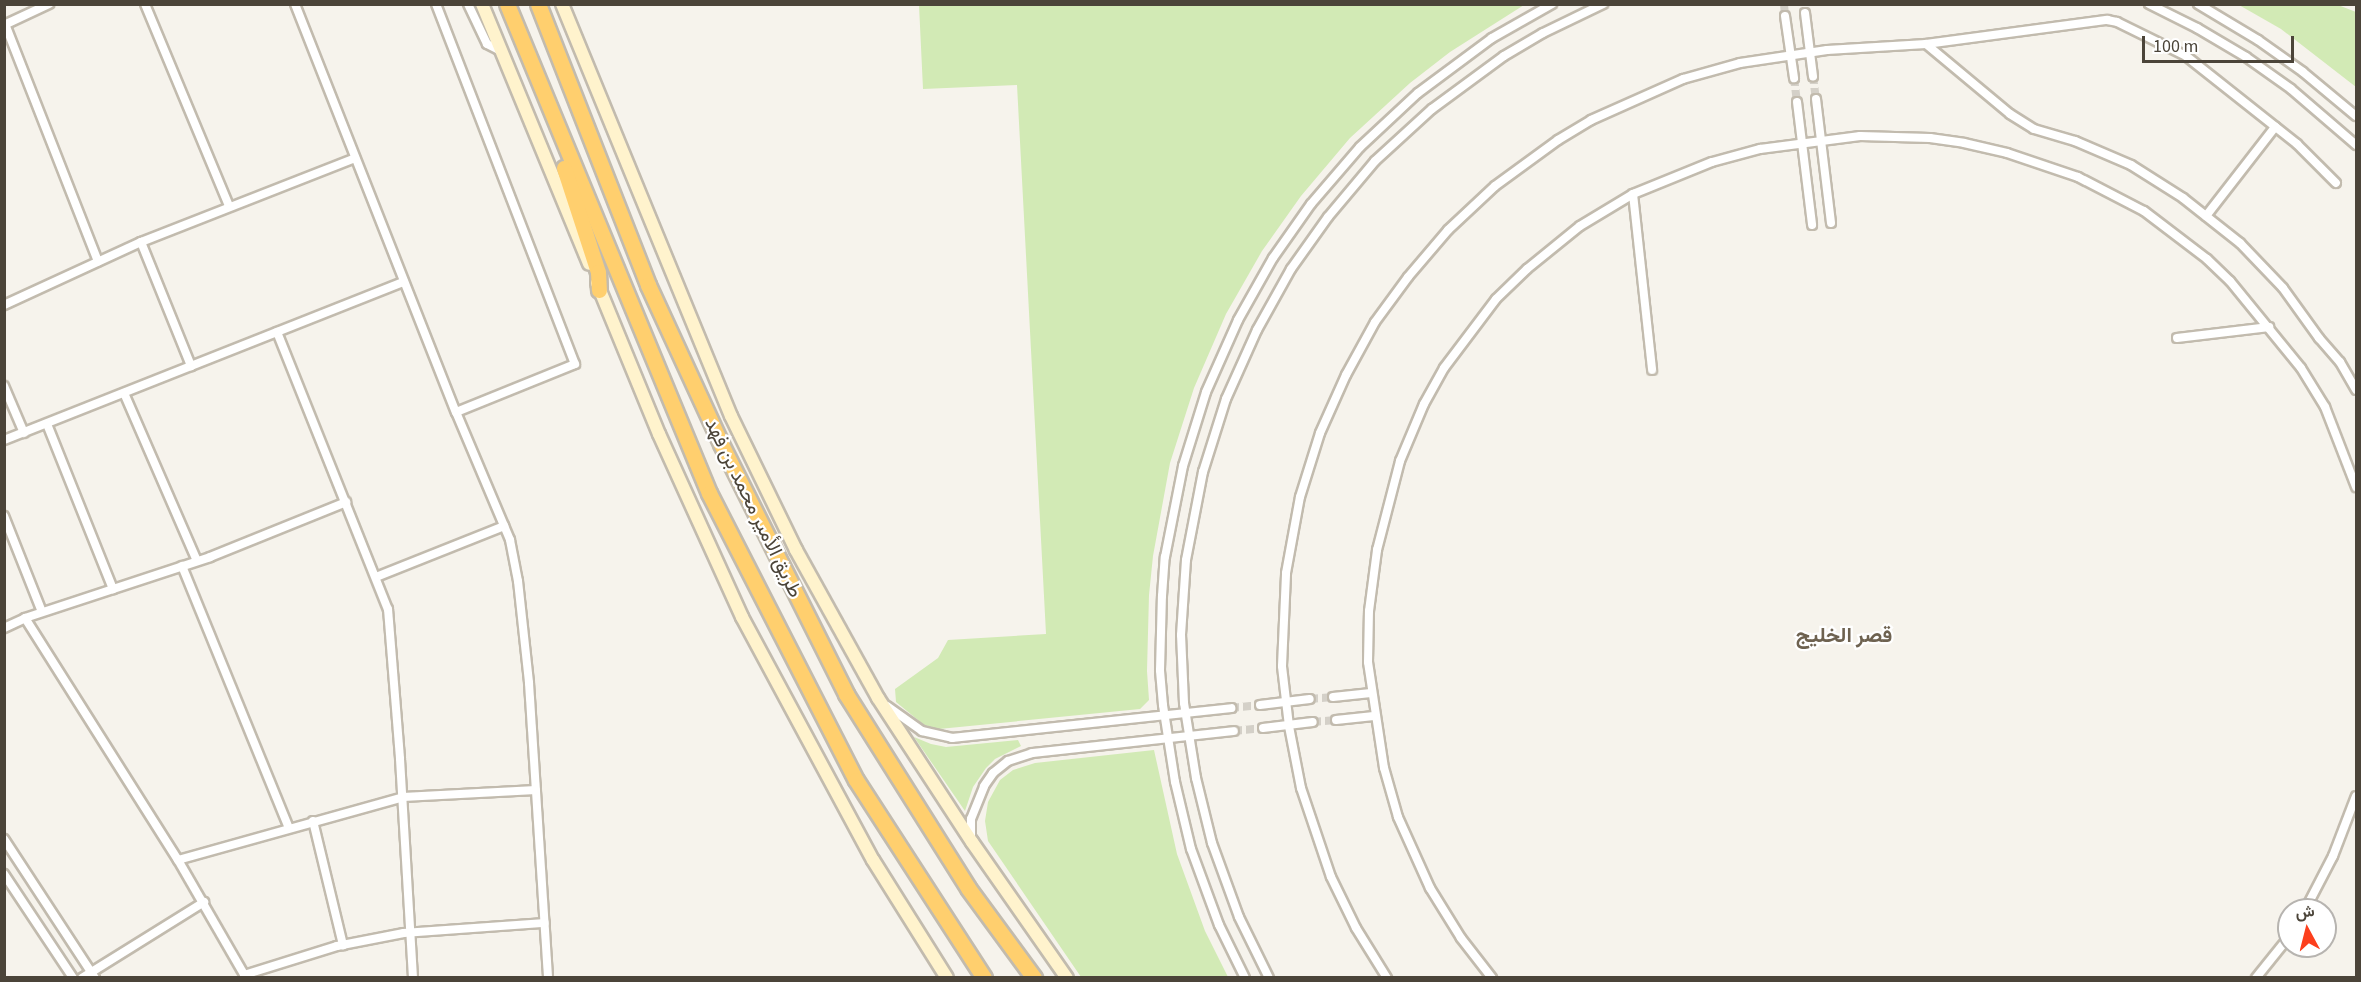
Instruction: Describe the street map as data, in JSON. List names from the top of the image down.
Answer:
{
  "streets": {
    "highway": ["طريق الأمير محمد بن فهد"]
  },
  "districts": ["قصر الخليج"],
  "scale_bar": "100 m",
  "north": "top"
}
